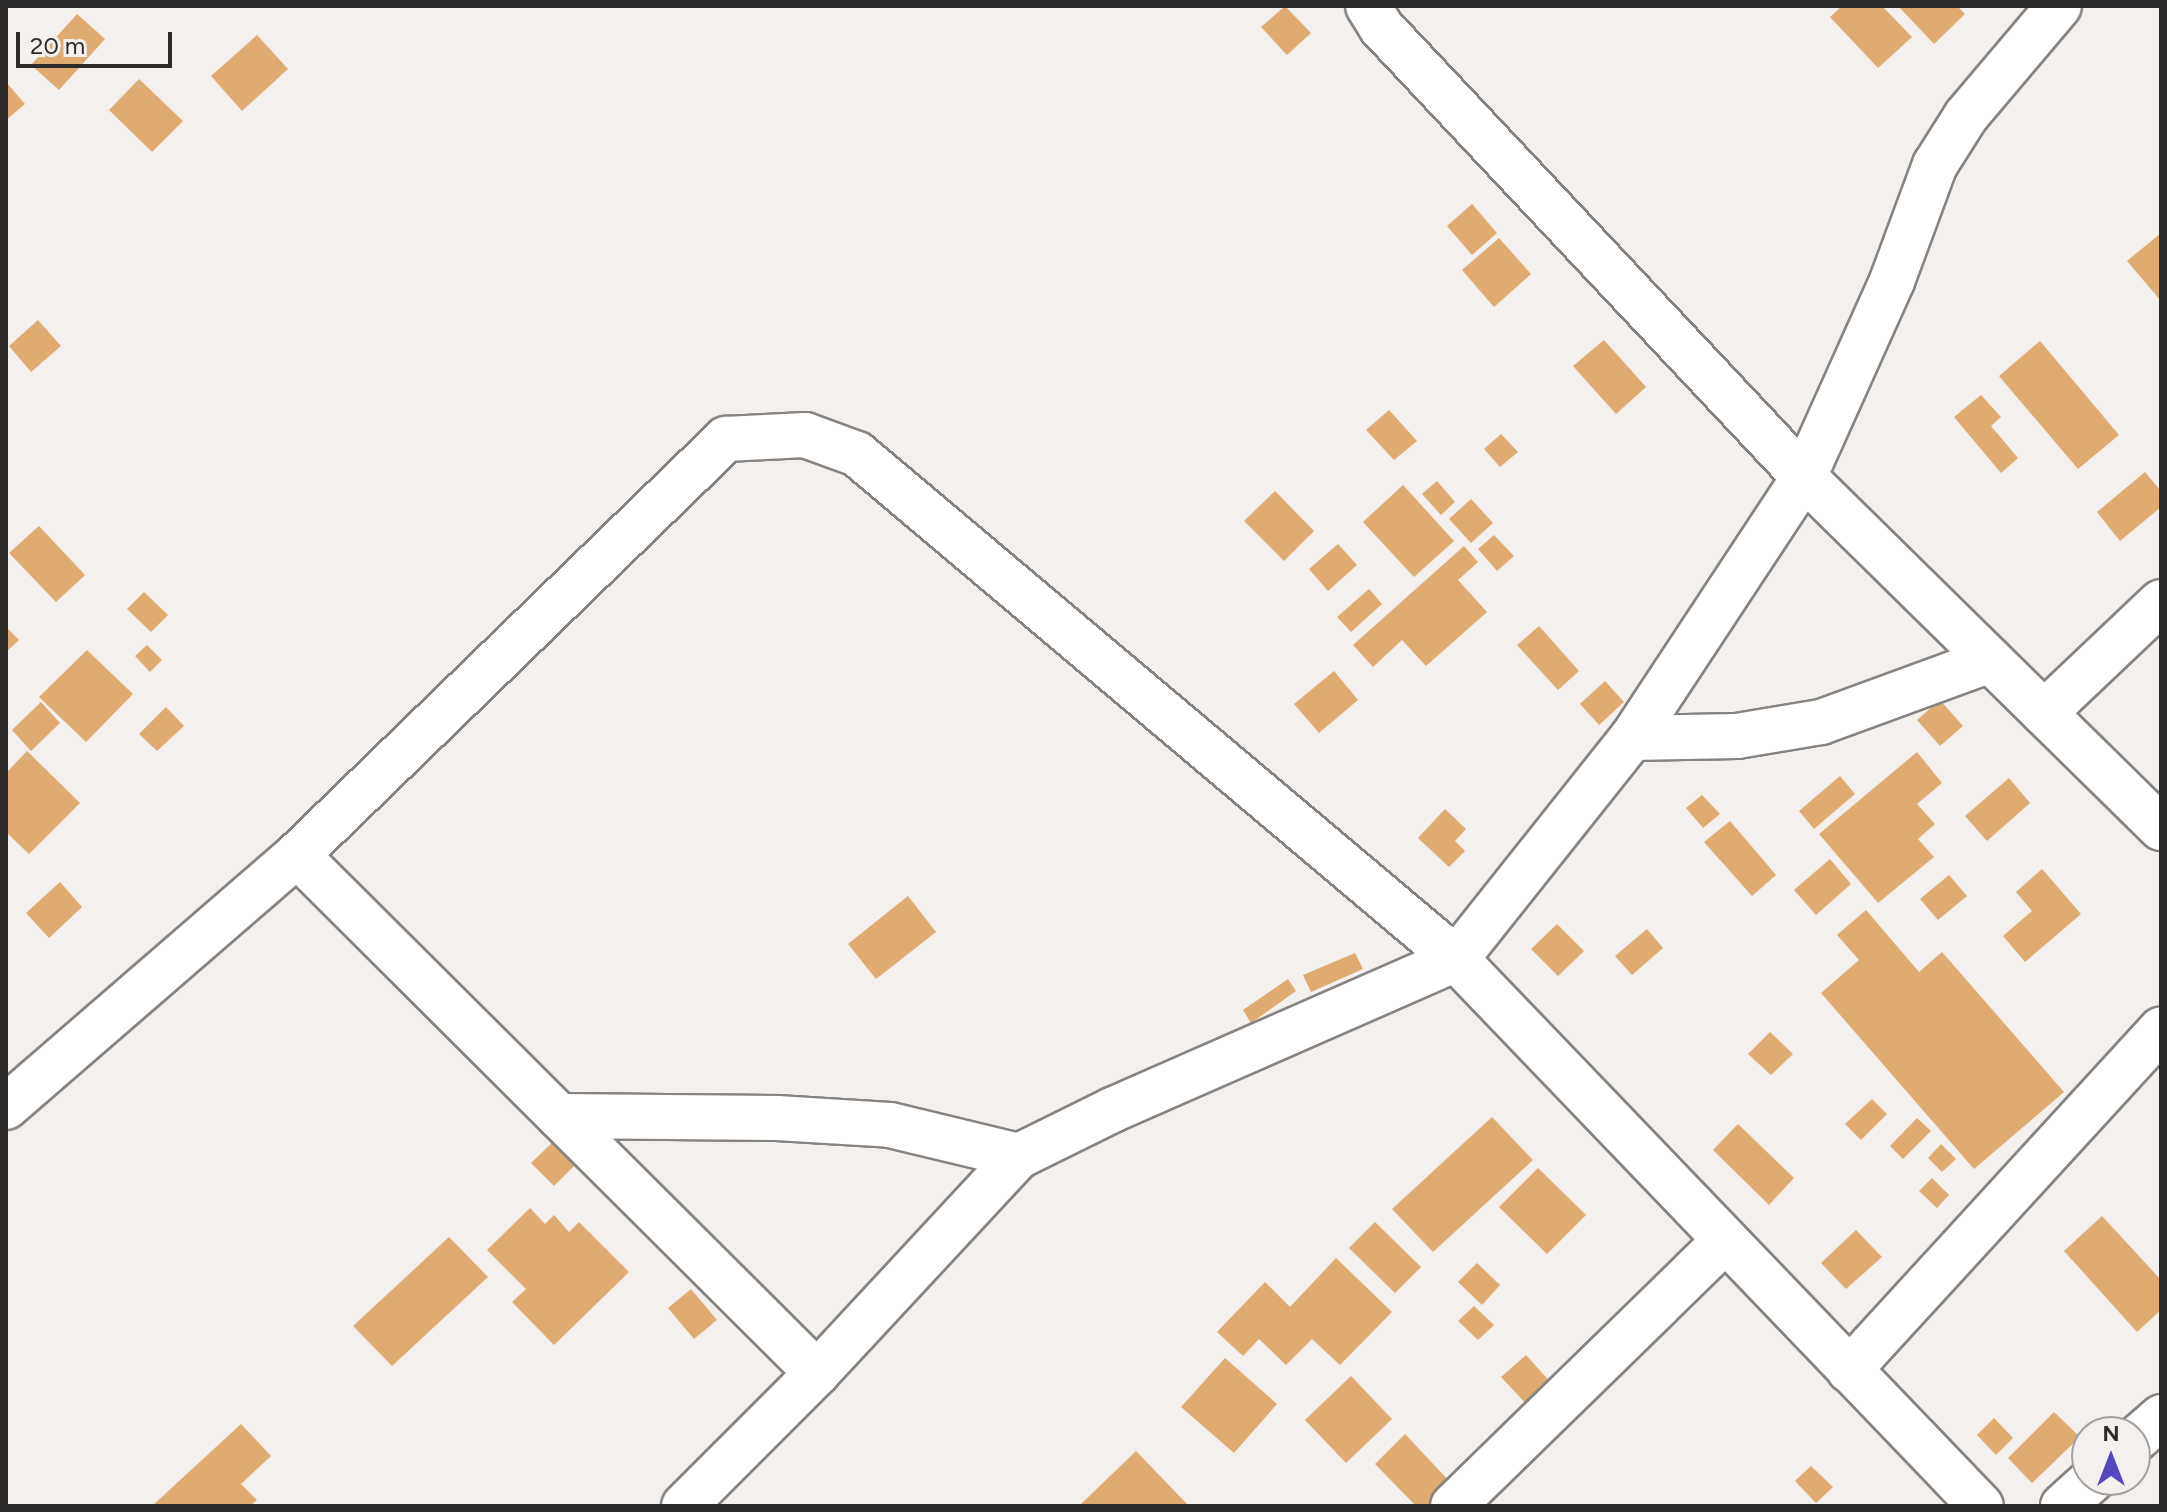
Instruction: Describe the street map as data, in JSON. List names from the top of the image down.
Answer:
{
  "scale_bar": "20 m",
  "north": "top"
}
